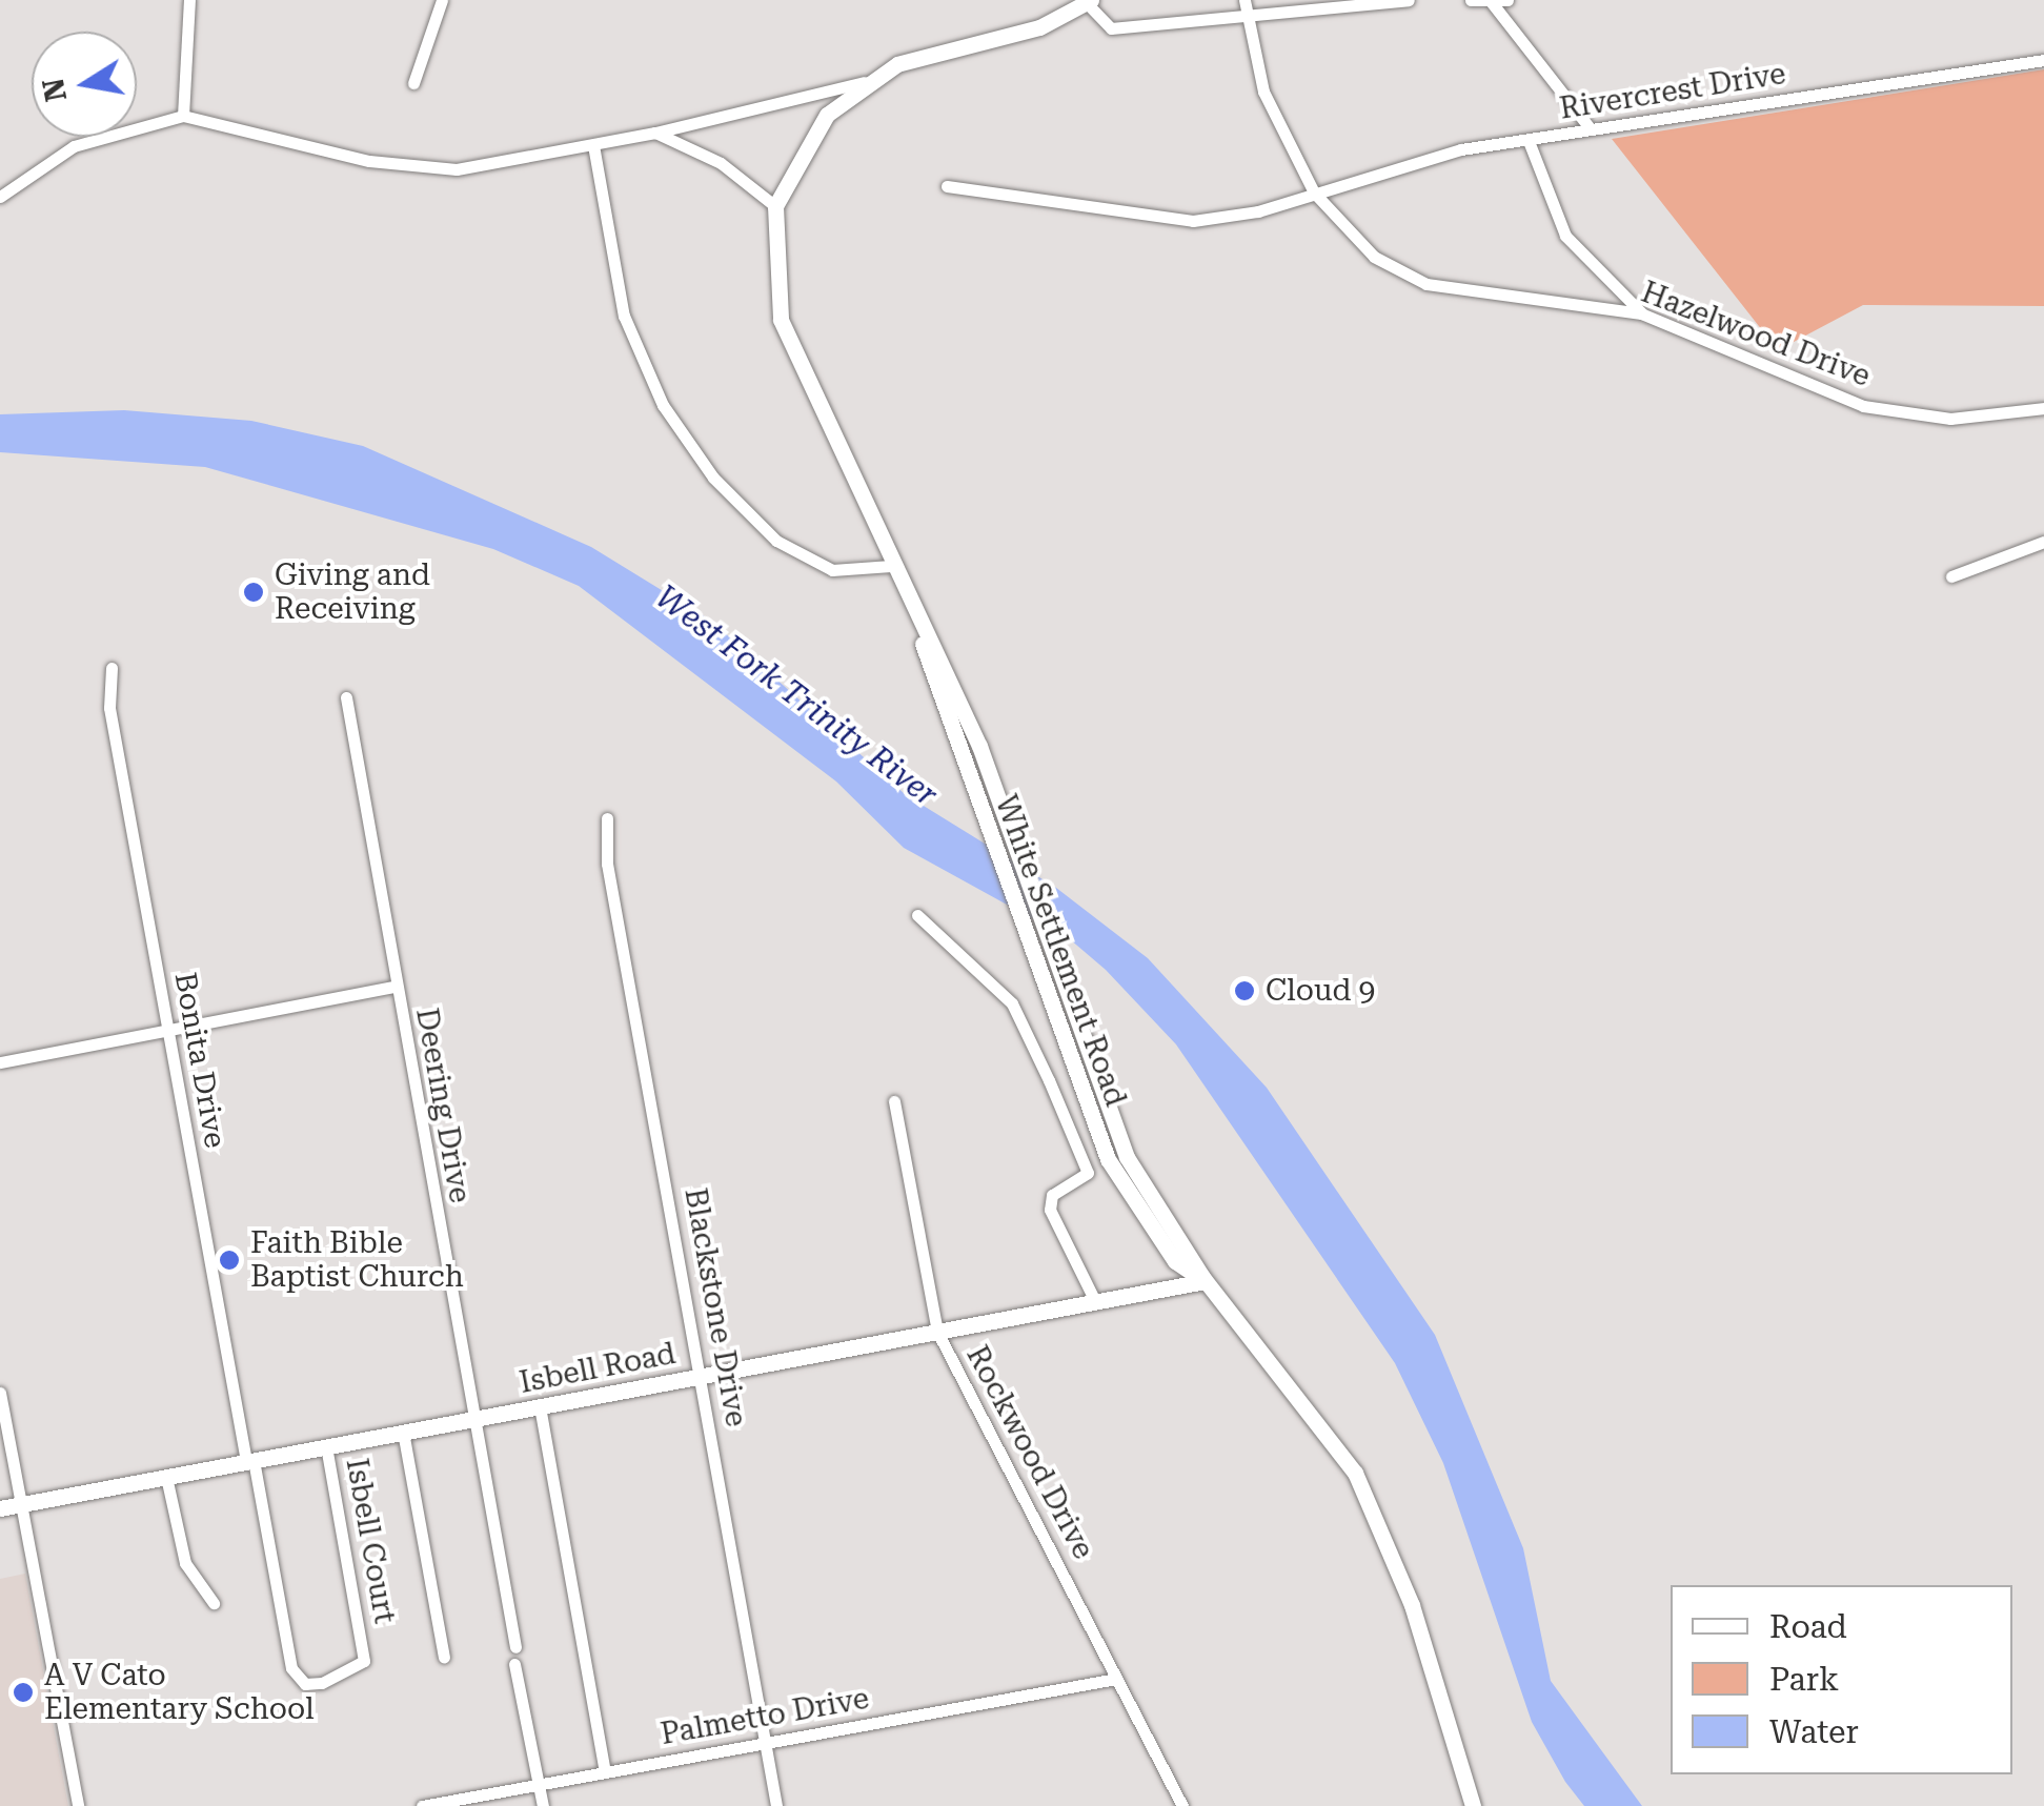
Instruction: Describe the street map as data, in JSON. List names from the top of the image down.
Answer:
{
  "streets": {
    "main road": ["White Settlement Road", "Isbell Road"],
    "street": [
      "Rivercrest Drive",
      "Hazelwood Drive",
      "Bonita Drive",
      "Deering Drive",
      "Blackstone Drive",
      "Rockwood Drive",
      "Isbell Court",
      "Palmetto Drive"
    ]
  },
  "crossings": [
    ["Rivercrest Drive", "Hazelwood Drive"],
    ["White Settlement Road", "Isbell Road"],
    ["Bonita Drive", "Isbell Road"],
    ["Bonita Drive", "Isbell Court"],
    ["Deering Drive", "Isbell Road"],
    ["Blackstone Drive", "Isbell Road"],
    ["Blackstone Drive", "Palmetto Drive"],
    ["Isbell Road", "Rockwood Drive"],
    ["Isbell Road", "Isbell Court"],
    ["Rockwood Drive", "Palmetto Drive"]
  ],
  "water": ["West Fork Trinity River"],
  "places": [
    "Giving and Receiving",
    "Cloud 9",
    "Faith Bible Baptist Church",
    "A V Cato Elementary School"
  ],
  "legend": ["Road", "Park", "Water"],
  "north": "left"
}
